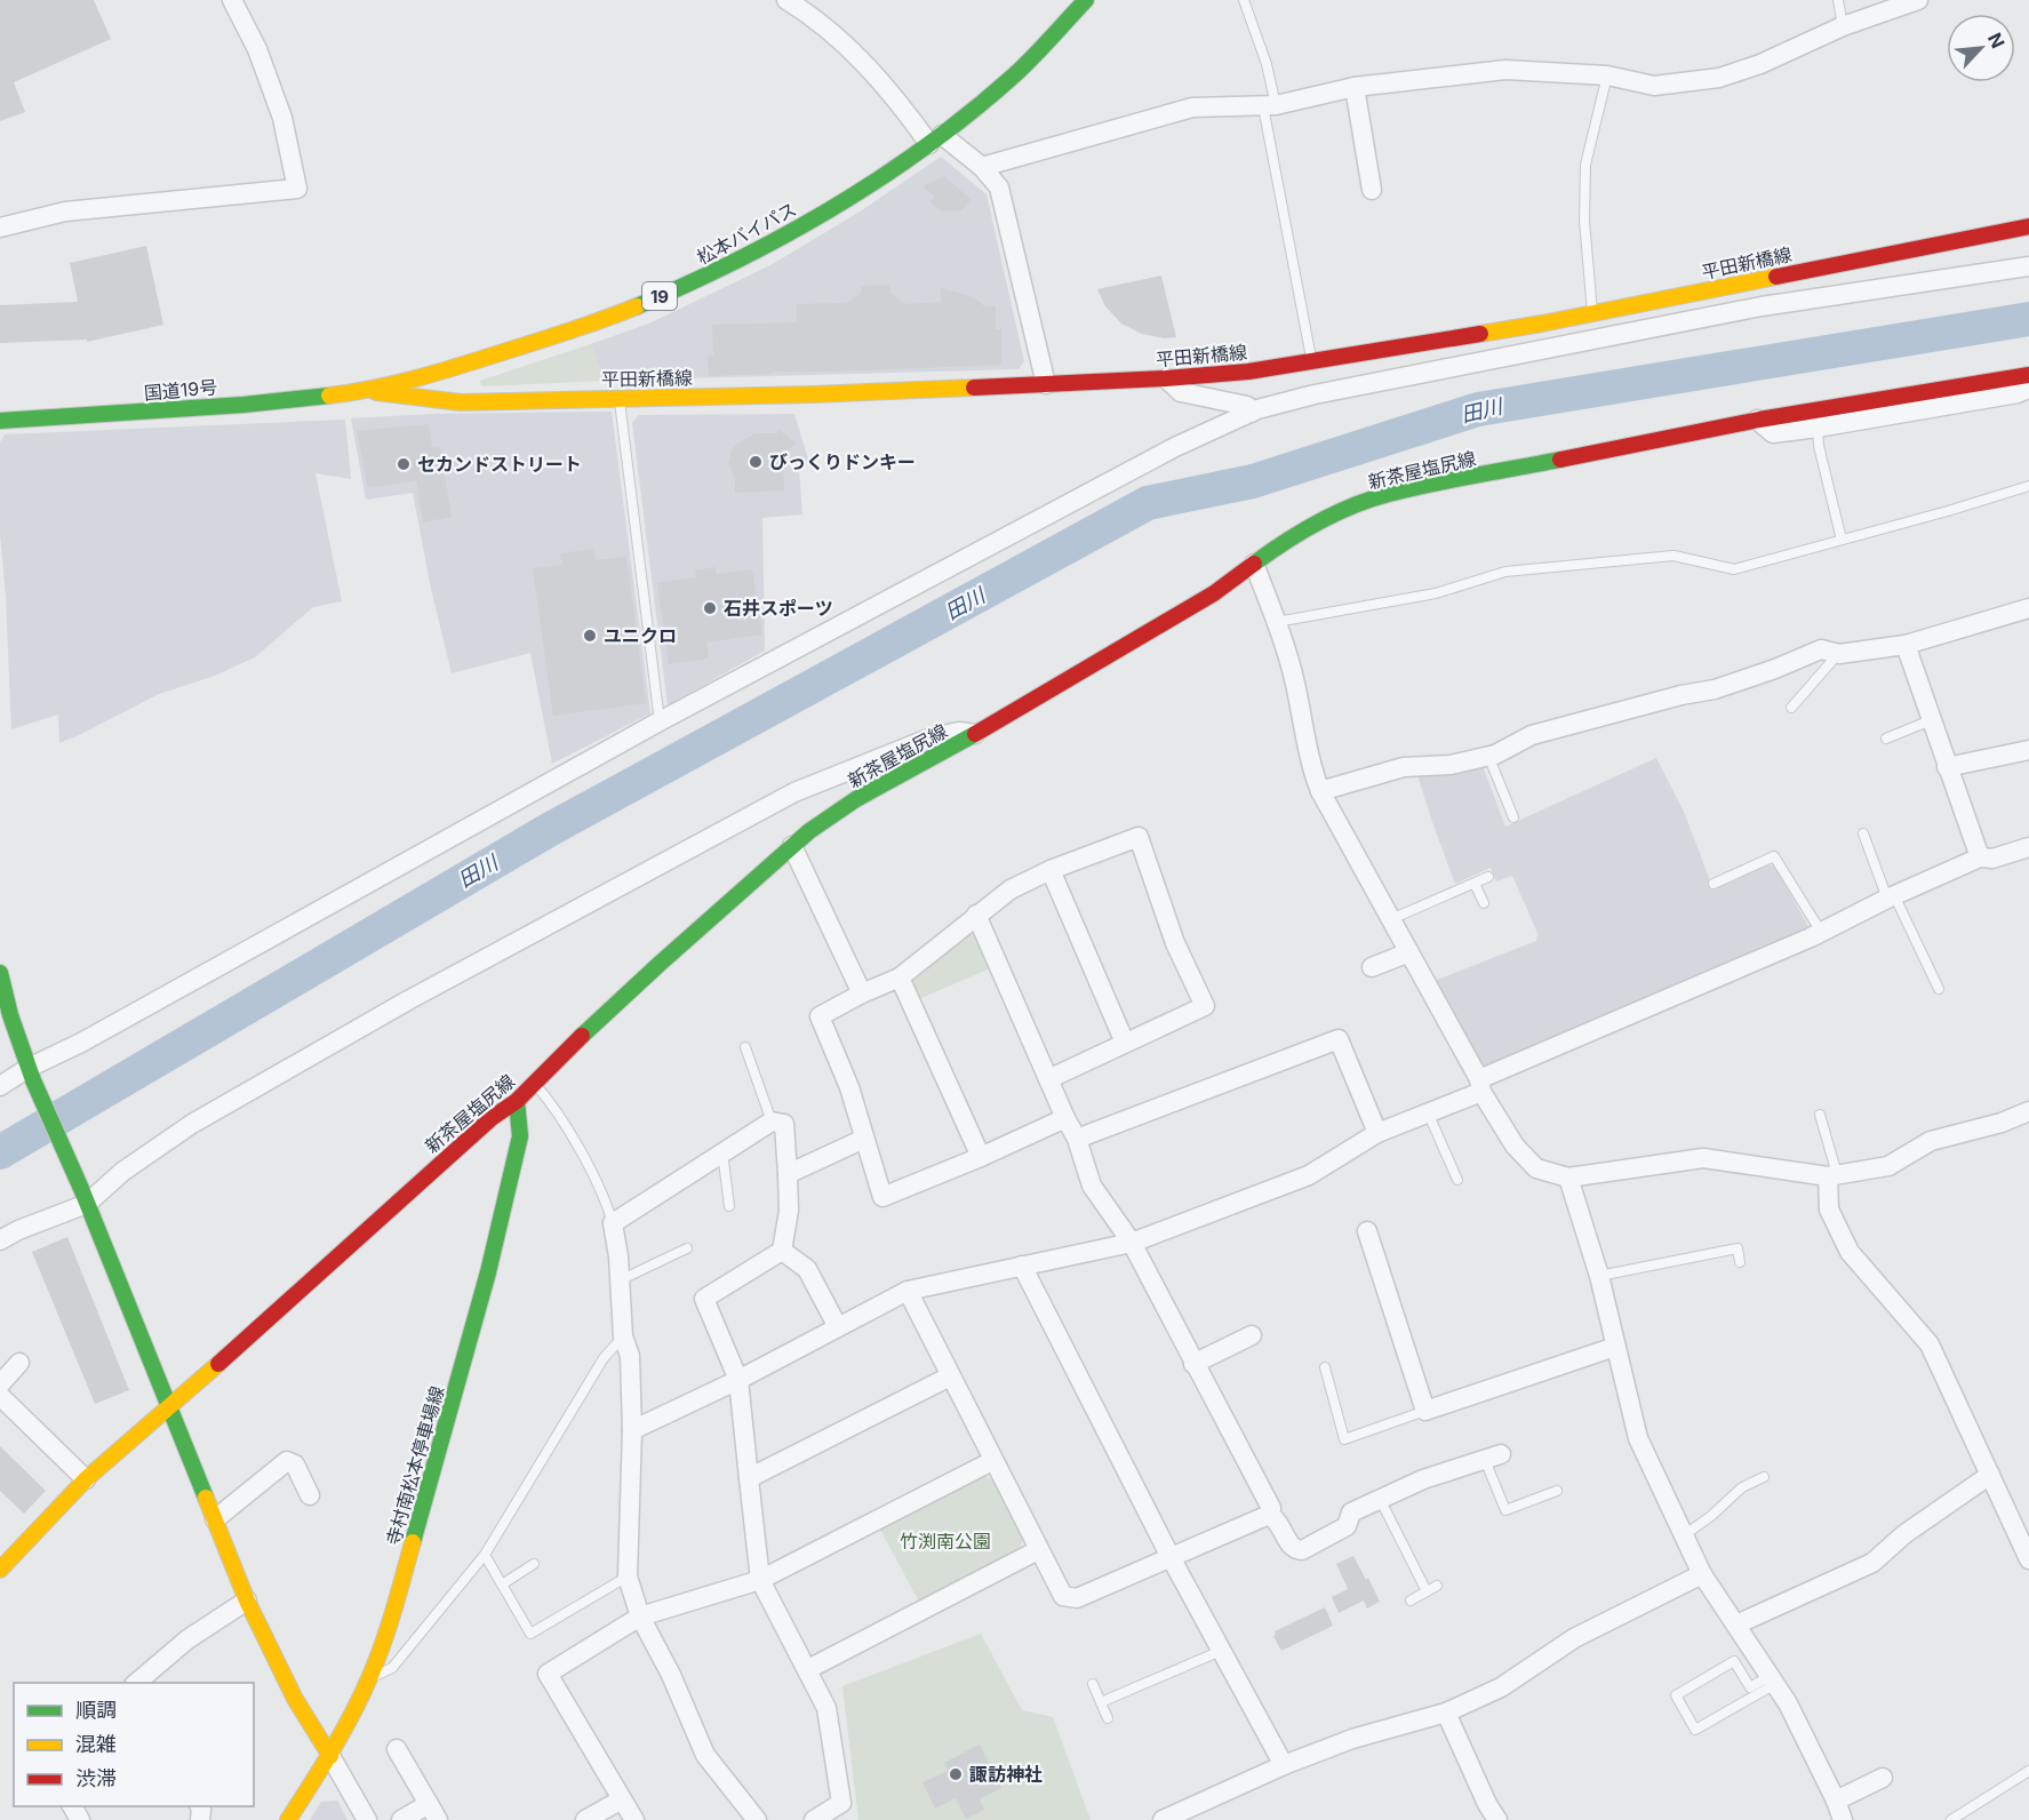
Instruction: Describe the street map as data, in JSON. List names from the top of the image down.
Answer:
{
  "streets": {
    "main road": [
      "松本バイパス",
      "平田新橋線",
      "19",
      "国道19号",
      "新茶屋塩尻線",
      "寺村南松本停車場線"
    ]
  },
  "crossings": [
    ["松本バイパス", "平田新橋線"],
    ["松本バイパス", "国道19号"],
    ["平田新橋線", "国道19号"],
    ["新茶屋塩尻線", "寺村南松本停車場線"]
  ],
  "water": ["田川"],
  "parks": ["竹渕南公園"],
  "places": [
    "びっくりドンキー",
    "セカンドストリート",
    "石井スポーツ",
    "ユニクロ",
    "諏訪神社"
  ],
  "legend": ["順調", "混雑", "渋滞"],
  "north": "top right"
}
